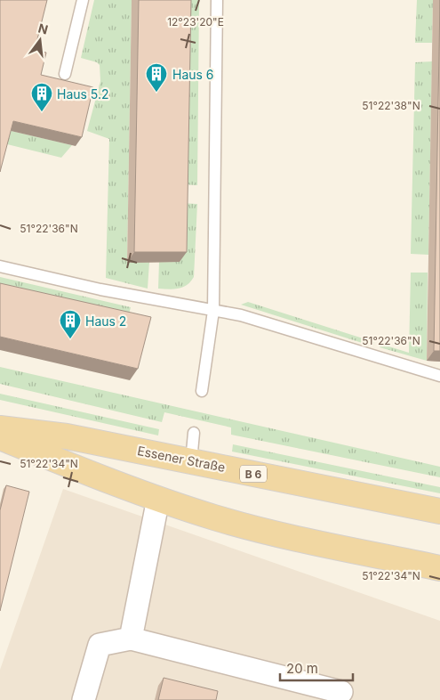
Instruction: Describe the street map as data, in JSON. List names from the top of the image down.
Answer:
{
  "streets": {
    "main road": ["Essener Straße", "B 6"]
  },
  "places": {
    "building": ["Haus 6", "Haus 5.2", "Haus 2"]
  },
  "scale_bar": "20 m",
  "north": "top",
  "coordinates": [
    "12°23'20\"E",
    "51°22'38\"N",
    "51°22'36\"N",
    "51°22'34\"N"
  ]
}
